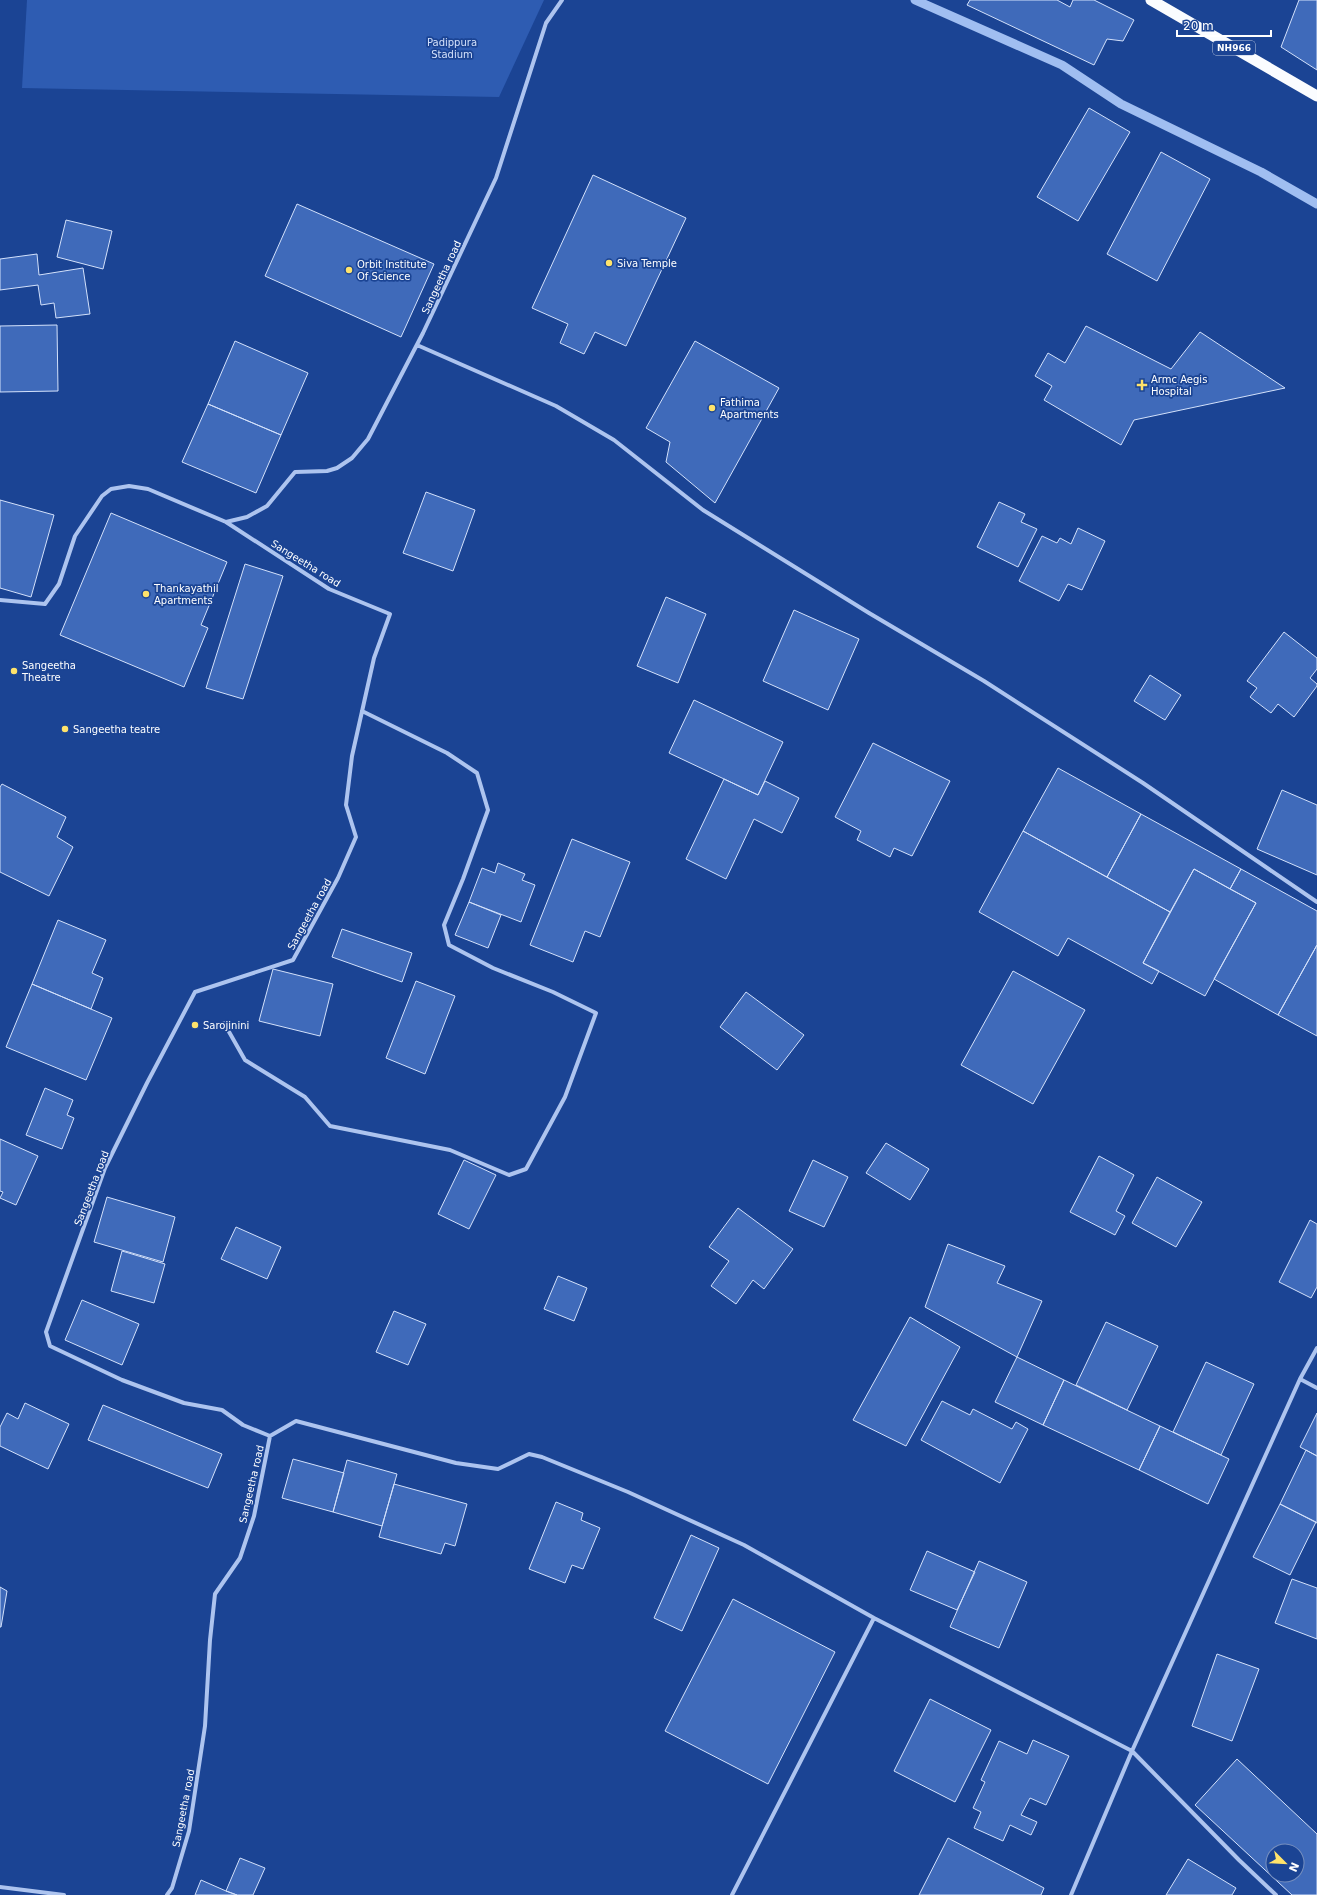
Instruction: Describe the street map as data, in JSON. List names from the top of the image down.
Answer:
{
  "streets": {
    "highway": ["NH966"],
    "street": ["Sangeetha road"]
  },
  "parks": ["Padippura Stadium"],
  "places": {
    "other": [
      "Siva Temple",
      "Orbit Institute Of Science",
      "Fathima Apartments",
      "Thankayathil Apartments",
      "Sangeetha Theatre",
      "Sangeetha teatre",
      "Sarojinini"
    ],
    "health": ["Armc Aegis Hospital"]
  },
  "scale_bar": "20 m",
  "north": "bottom right"
}
